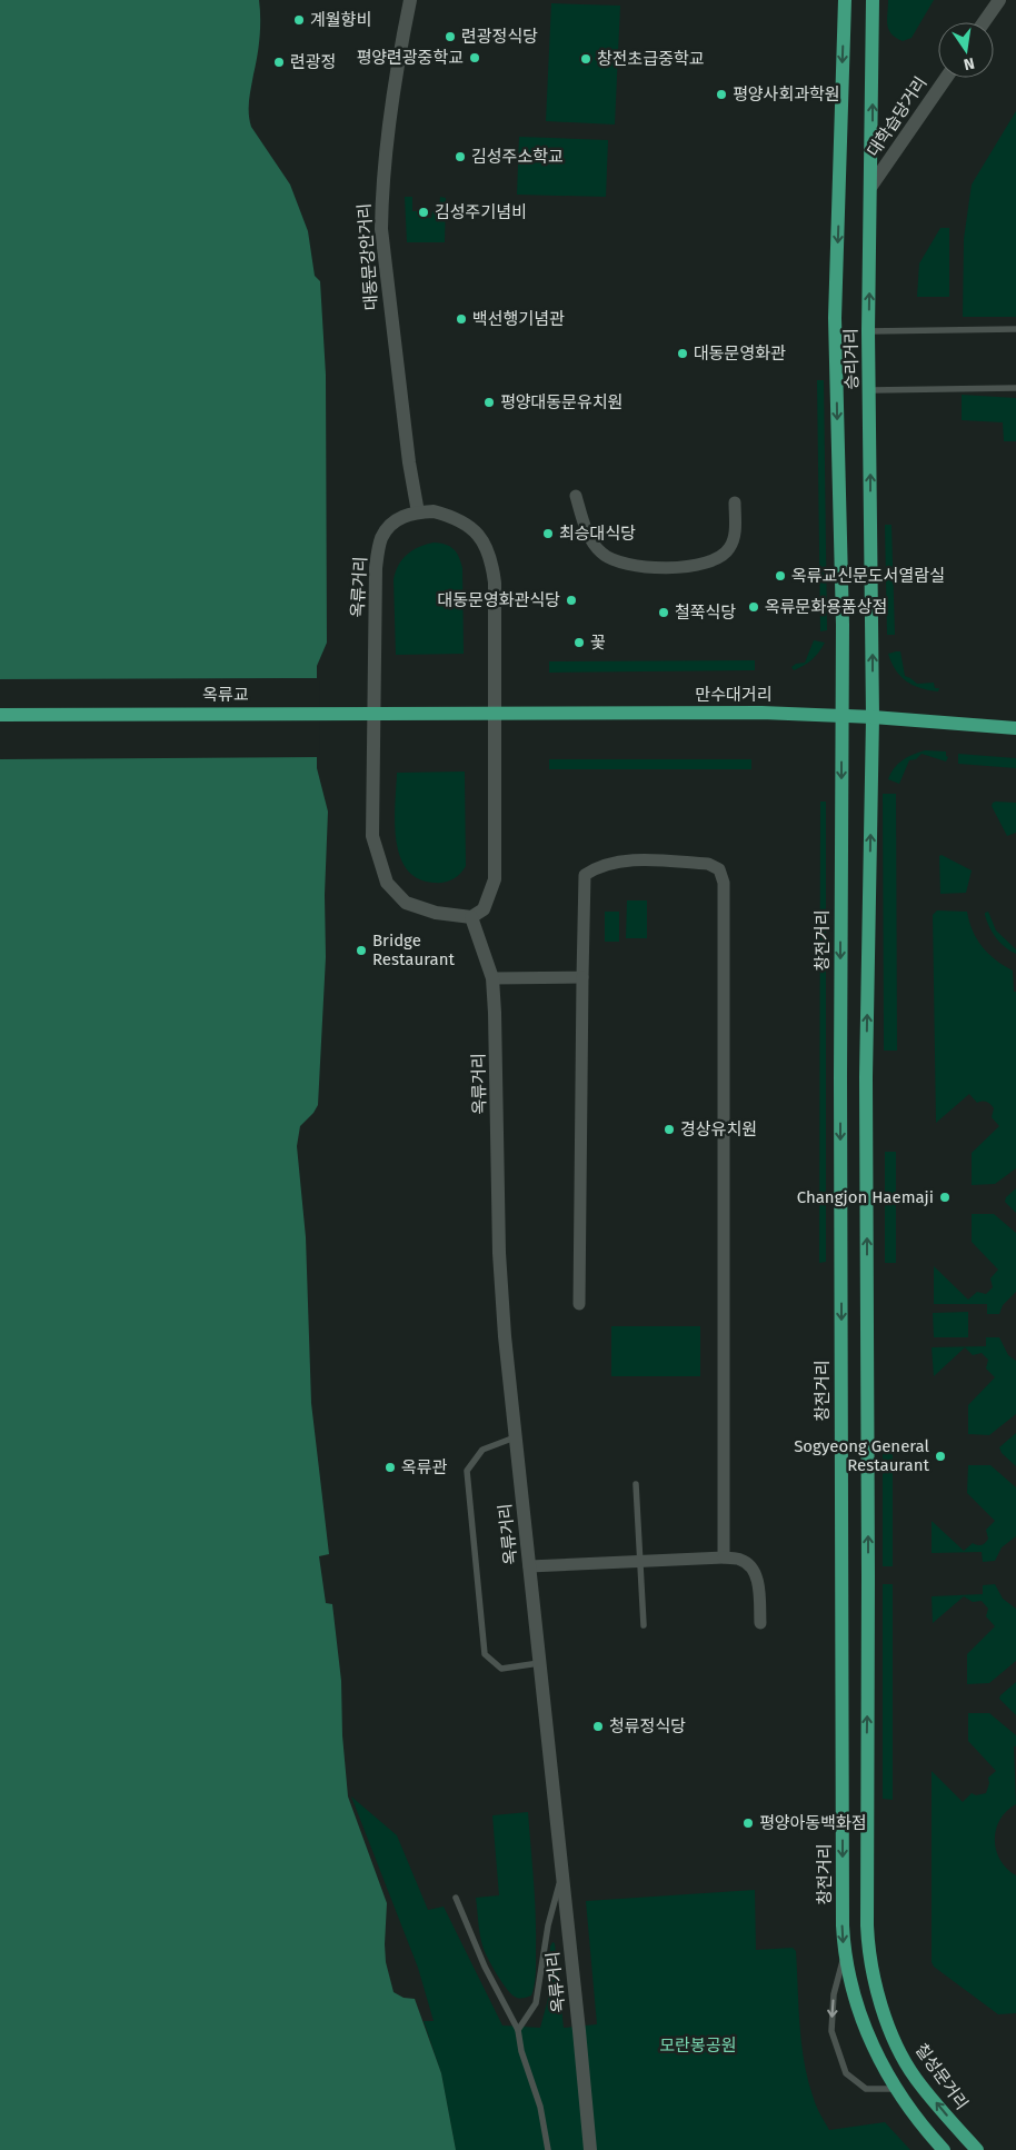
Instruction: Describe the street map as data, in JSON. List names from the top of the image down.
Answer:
{
  "streets": {
    "main road": [
      "승리거리",
      "옥류교",
      "만수대거리",
      "창전거리",
      "칠성문거리"
    ],
    "street": ["대학습당거리", "대동문강안거리", "옥류거리"]
  },
  "crossings": [
    ["대학습당거리", "승리거리"],
    ["대동문강안거리", "옥류거리"],
    ["승리거리", "만수대거리"],
    ["승리거리", "창전거리"],
    ["승리거리", "칠성문거리"],
    ["옥류교", "만수대거리"],
    ["만수대거리", "창전거리"],
    ["만수대거리", "칠성문거리"]
  ],
  "one_way": ["창전거리", "칠성문거리"],
  "parks": ["모란봉공원"],
  "places": [
    "계월향비",
    "련광정식당",
    "평양련광중학교",
    "창전초급중학교",
    "련광정",
    "평양사회과학원",
    "김성주소학교",
    "김성주기념비",
    "백선행기념관",
    "대동문영화관",
    "평양대동문유치원",
    "최승대식당",
    "옥류교신문도서열람실",
    "대동문영화관식당",
    "옥류문화용품상점",
    "철쭉식당",
    "꽃",
    "Bridge Restaurant",
    "경상유치원",
    "Changjon Haemaji",
    "Sogyeong General Restaurant",
    "옥류관",
    "청류정식당",
    "평양아동백화점"
  ],
  "north": "bottom"
}
